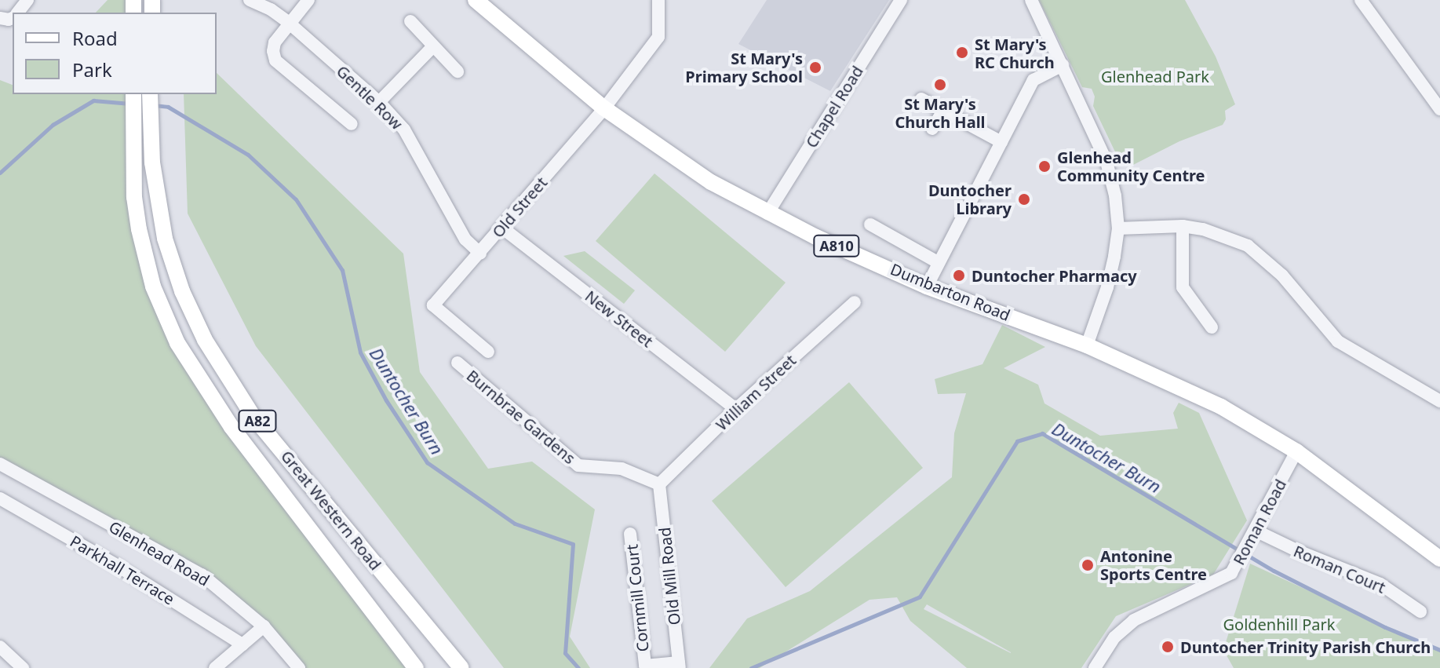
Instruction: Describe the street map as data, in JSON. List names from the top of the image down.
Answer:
{
  "streets": {
    "main road": [
      "A810",
      "Dumbarton Road",
      "A82",
      "Great Western Road"
    ],
    "street": [
      "Gentle Row",
      "Chapel Road",
      "Old Street",
      "New Street",
      "William Street",
      "Burnbrae Gardens",
      "Roman Road",
      "Glenhead Road",
      "Roman Court",
      "Parkhall Terrace",
      "Old Mill Road",
      "Cornmill Court"
    ]
  },
  "crossings": [
    ["Gentle Row", "Old Street"],
    ["Chapel Road", "Dumbarton Road"],
    ["Old Street", "Dumbarton Road"],
    ["Old Street", "New Street"],
    ["Dumbarton Road", "Roman Road"],
    ["New Street", "William Street"],
    ["William Street", "Burnbrae Gardens"],
    ["William Street", "Old Mill Road"],
    ["Burnbrae Gardens", "Old Mill Road"],
    ["Roman Road", "Roman Court"],
    ["Old Mill Road", "Cornmill Court"]
  ],
  "water": ["Duntocher Burn"],
  "parks": ["Glenhead Park", "Goldenhill Park"],
  "places": [
    "St Mary's RC Church",
    "St Mary's Primary School",
    "St Mary's Church Hall",
    "Glenhead Community Centre",
    "Duntocher Library",
    "Duntocher Pharmacy",
    "Antonine Sports Centre",
    "Duntocher Trinity Parish Church"
  ],
  "legend": ["Road", "Park"]
}
